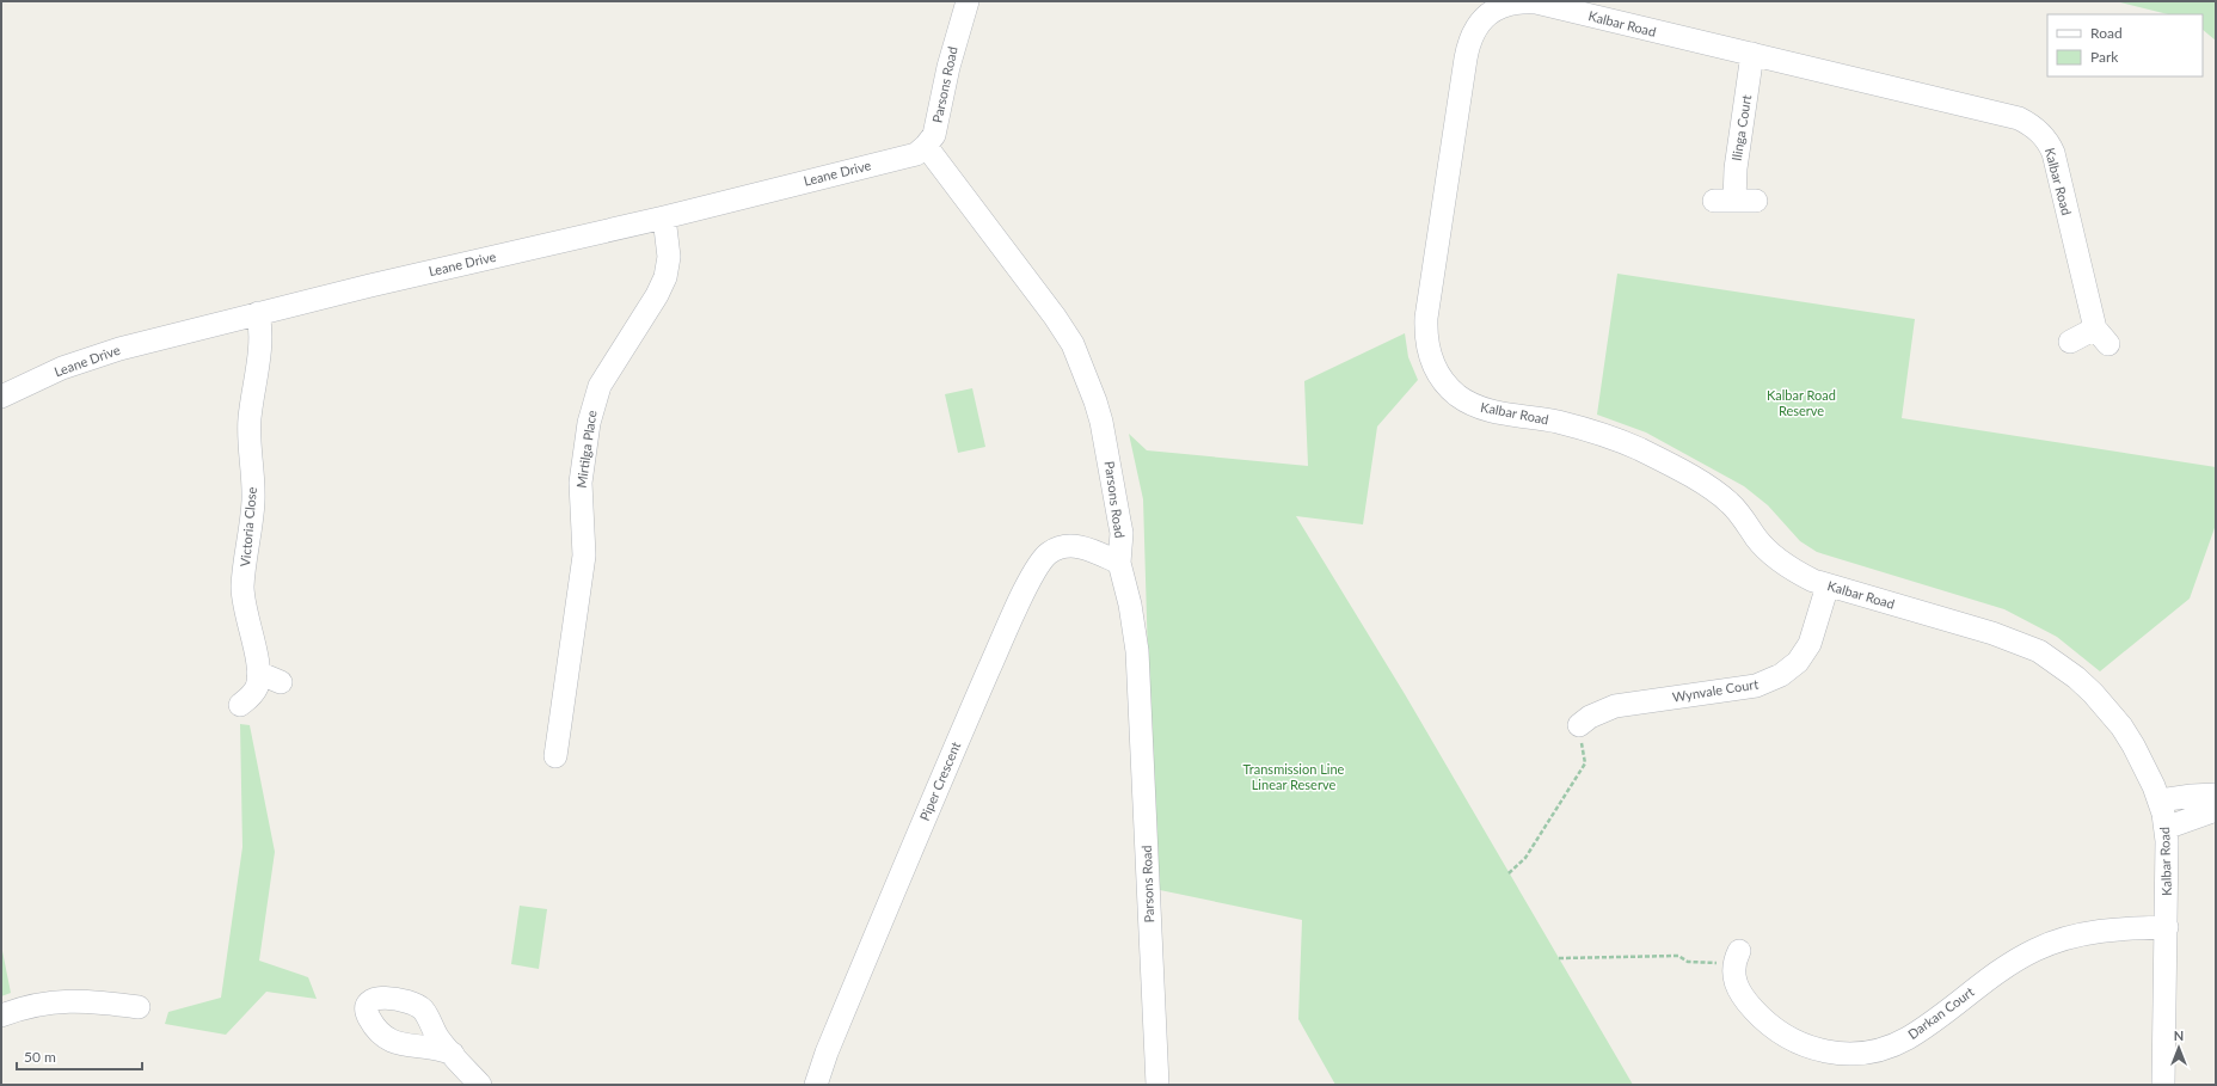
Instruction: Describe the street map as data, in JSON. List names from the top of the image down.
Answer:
{
  "streets": {
    "street": [
      "Kalbar Road",
      "Parsons Road",
      "Ilinga Court",
      "Leane Drive",
      "Mirtilga Place",
      "Victoria Close",
      "Wynvale Court",
      "Piper Crescent",
      "Darkan Court"
    ]
  },
  "crossings": [
    ["Kalbar Road", "Ilinga Court"],
    ["Kalbar Road", "Wynvale Court"],
    ["Kalbar Road", "Darkan Court"],
    ["Parsons Road", "Leane Drive"],
    ["Parsons Road", "Piper Crescent"],
    ["Leane Drive", "Mirtilga Place"],
    ["Leane Drive", "Victoria Close"]
  ],
  "parks": ["Kalbar Road Reserve", "Transmission Line Linear Reserve"],
  "legend": ["Road", "Park"],
  "scale_bar": "50 m",
  "north": "top"
}
